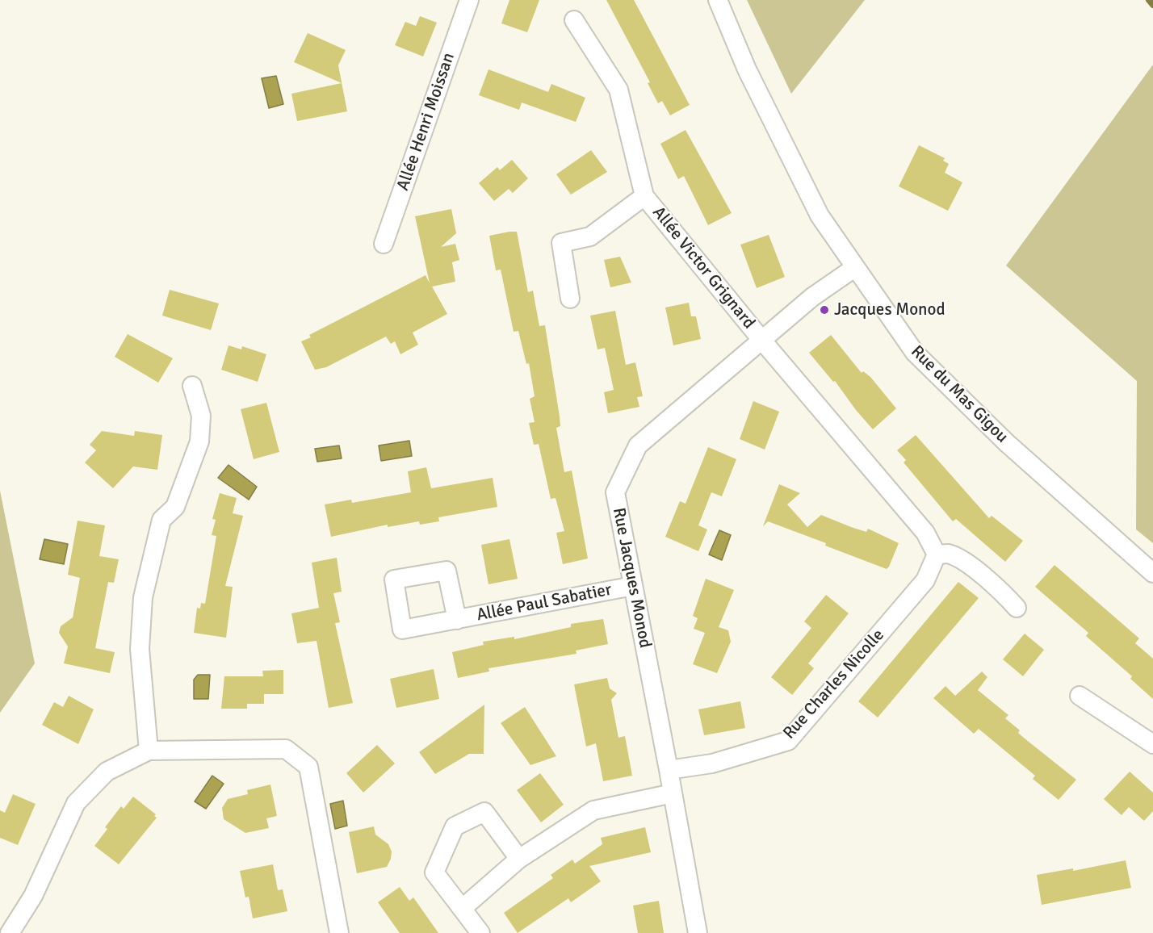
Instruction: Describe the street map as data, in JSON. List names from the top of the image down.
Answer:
{
  "streets": {
    "street": [
      "Allée Henri Moissan",
      "Allée Victor Grignard",
      "Rue du Mas Gigou",
      "Rue Jacques Monod",
      "Allée Paul Sabatier",
      "Rue Charles Nicolle"
    ]
  },
  "crossings": [
    ["Allée Victor Grignard", "Rue Jacques Monod"],
    ["Rue du Mas Gigou", "Rue Jacques Monod"],
    ["Rue Jacques Monod", "Allée Paul Sabatier"],
    ["Rue Jacques Monod", "Rue Charles Nicolle"]
  ],
  "places": ["Jacques Monod"]
}
